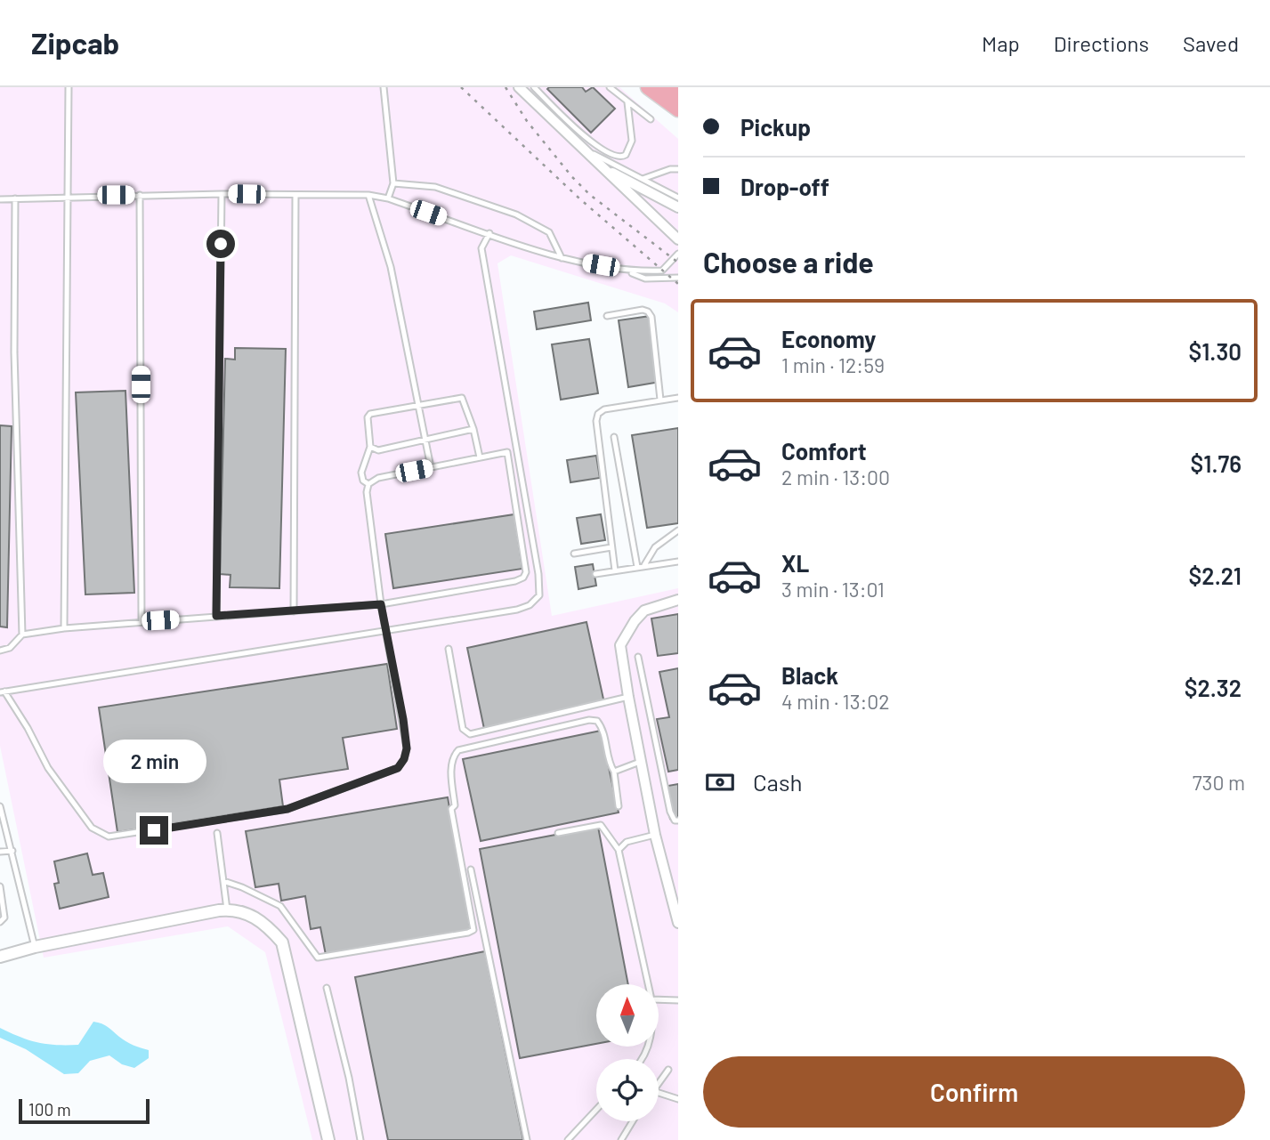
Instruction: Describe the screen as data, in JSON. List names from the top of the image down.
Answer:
{
  "scale_bar": "100 m",
  "north": "top",
  "page": {
    "header": "Zipcab",
    "nav": ["Map", "Directions", "Saved"],
    "banner": ["Pickup", "Drop-off"],
    "heading": "Choose a ride",
    "list": [
      {
        "name": "Economy",
        "note": "1 min · 12:59",
        "value": "$1.30"
      },
      {
        "name": "Comfort",
        "note": "2 min · 13:00",
        "value": "$1.76"
      },
      {
        "name": "XL",
        "note": "3 min · 13:01",
        "value": "$2.21"
      },
      {
        "name": "Black",
        "note": "4 min · 13:02",
        "value": "$2.32"
      }
    ],
    "bubble": "2 min",
    "pay": ["Cash", "730 m"],
    "buttons": "Confirm",
    "scale": "100 m"
  }
}
